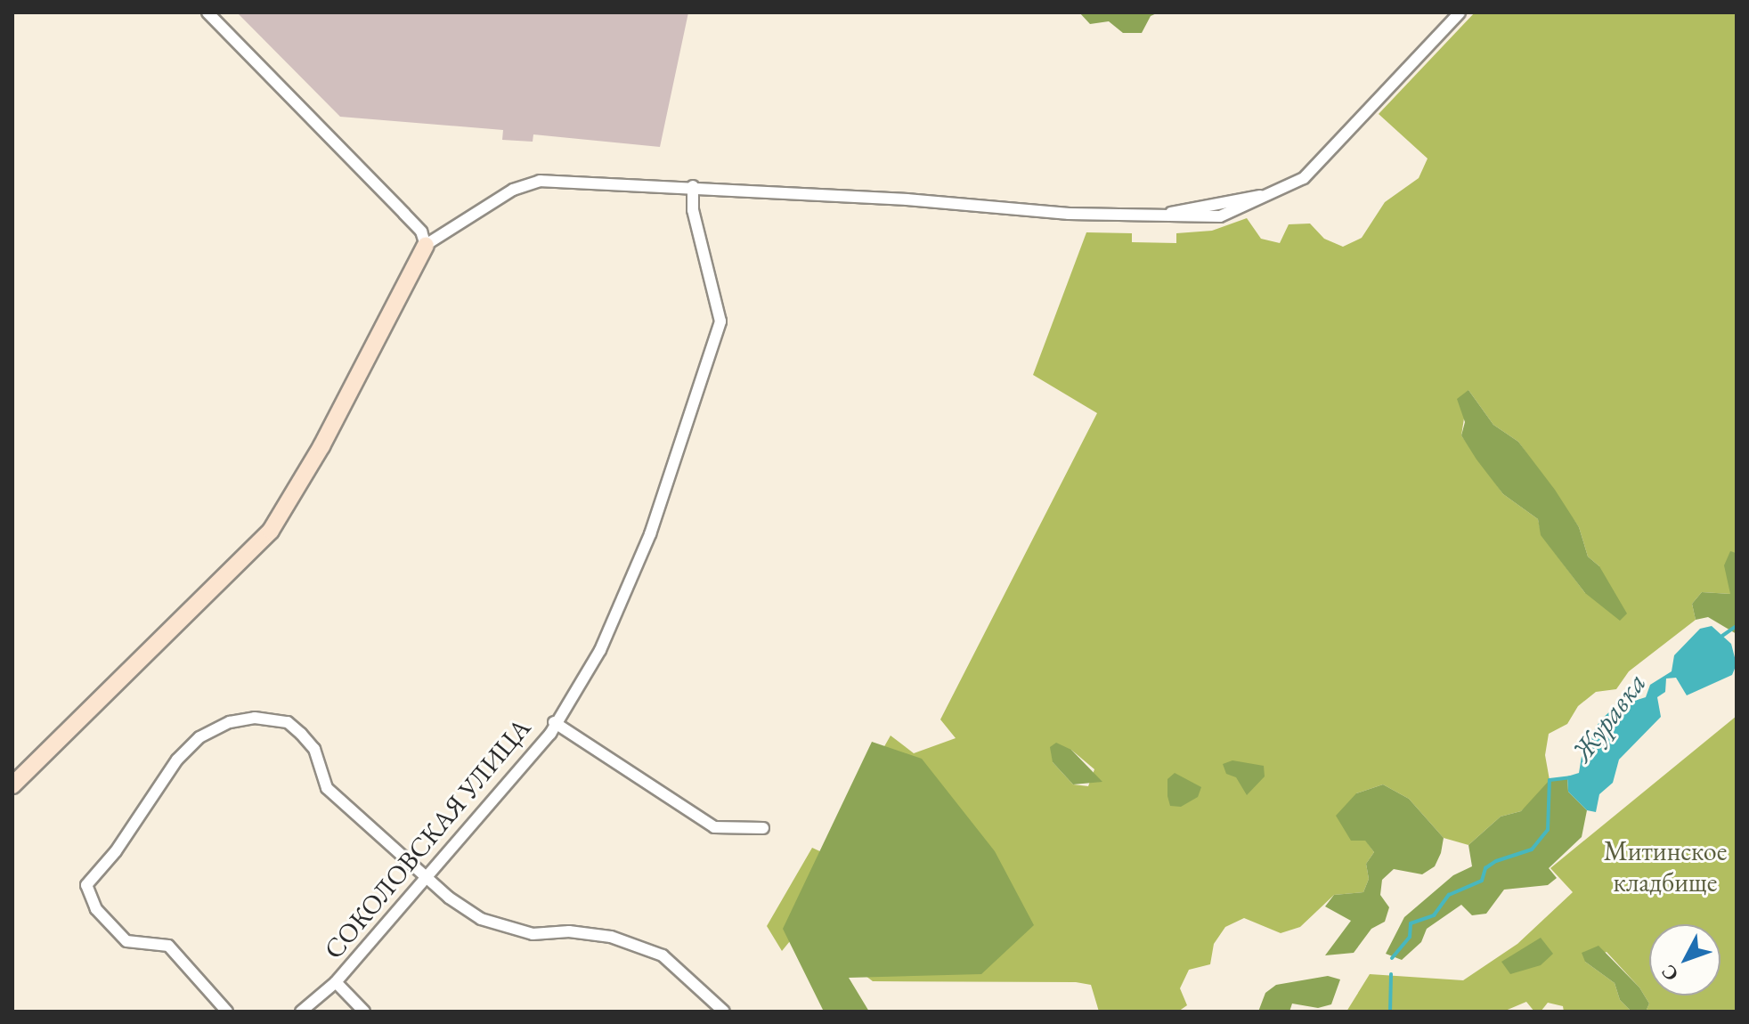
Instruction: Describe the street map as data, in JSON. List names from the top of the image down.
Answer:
{
  "streets": {
    "street": ["СОКОЛОВСКАЯ УЛИЦА"]
  },
  "water": ["Журавка"],
  "parks": ["Митинское кладбище"],
  "north": "bottom left"
}
